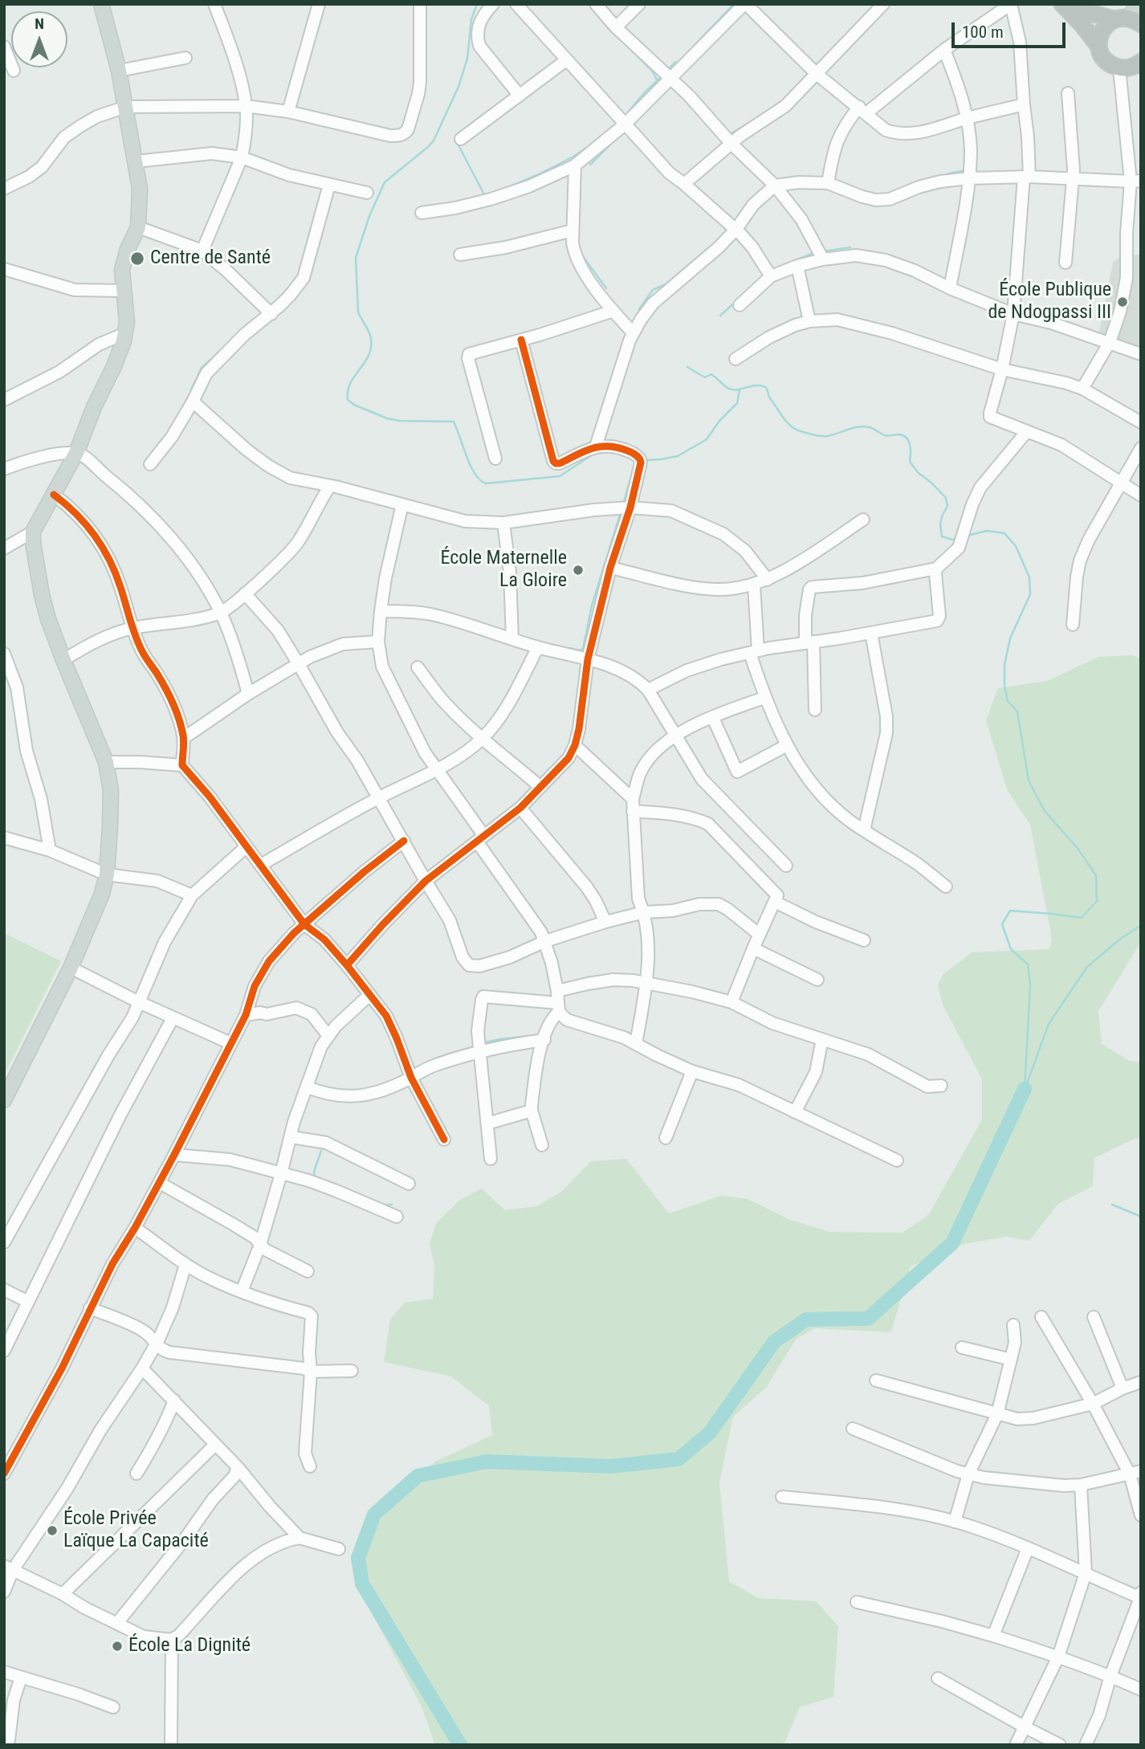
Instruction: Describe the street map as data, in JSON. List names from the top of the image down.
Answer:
{
  "places": [
    "Centre de Santé",
    "École Publique de Ndogpassi III",
    "École Maternelle La Gloire",
    "École Privée Laïque La Capacité",
    "École La Dignité"
  ],
  "scale_bar": "100 m",
  "north": "top"
}
